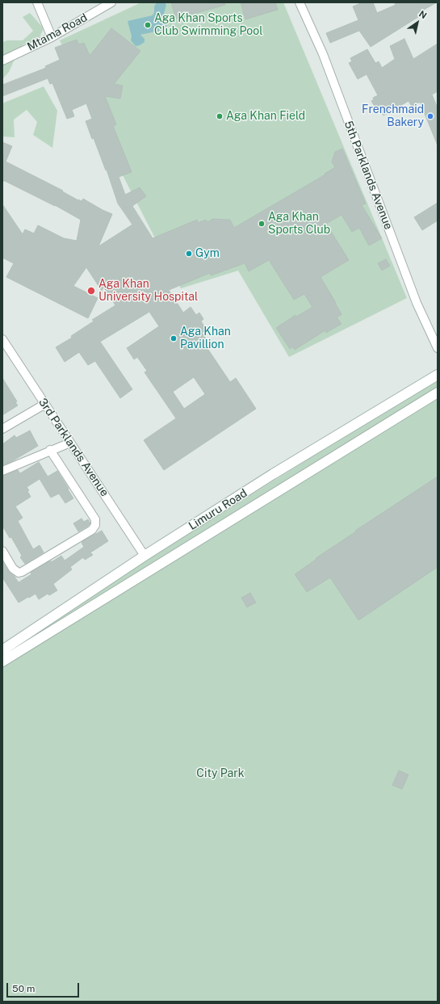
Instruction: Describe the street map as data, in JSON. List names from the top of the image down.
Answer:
{
  "streets": {
    "main road": ["Limuru Road"],
    "street": ["Mtama Road", "5th Parklands Avenue", "3rd Parklands Avenue"]
  },
  "crossings": [
    ["3rd Parklands Avenue", "Limuru Road"]
  ],
  "parks": ["City Park"],
  "places": [
    "Aga Khan Sports Club Swimming Pool",
    "Aga Khan Field",
    "Frenchmaid Bakery",
    "Aga Khan Sports Club",
    "Gym",
    "Aga Khan University Hospital",
    "Aga Khan Pavillion"
  ],
  "scale_bar": "50 m",
  "north": "top right"
}
